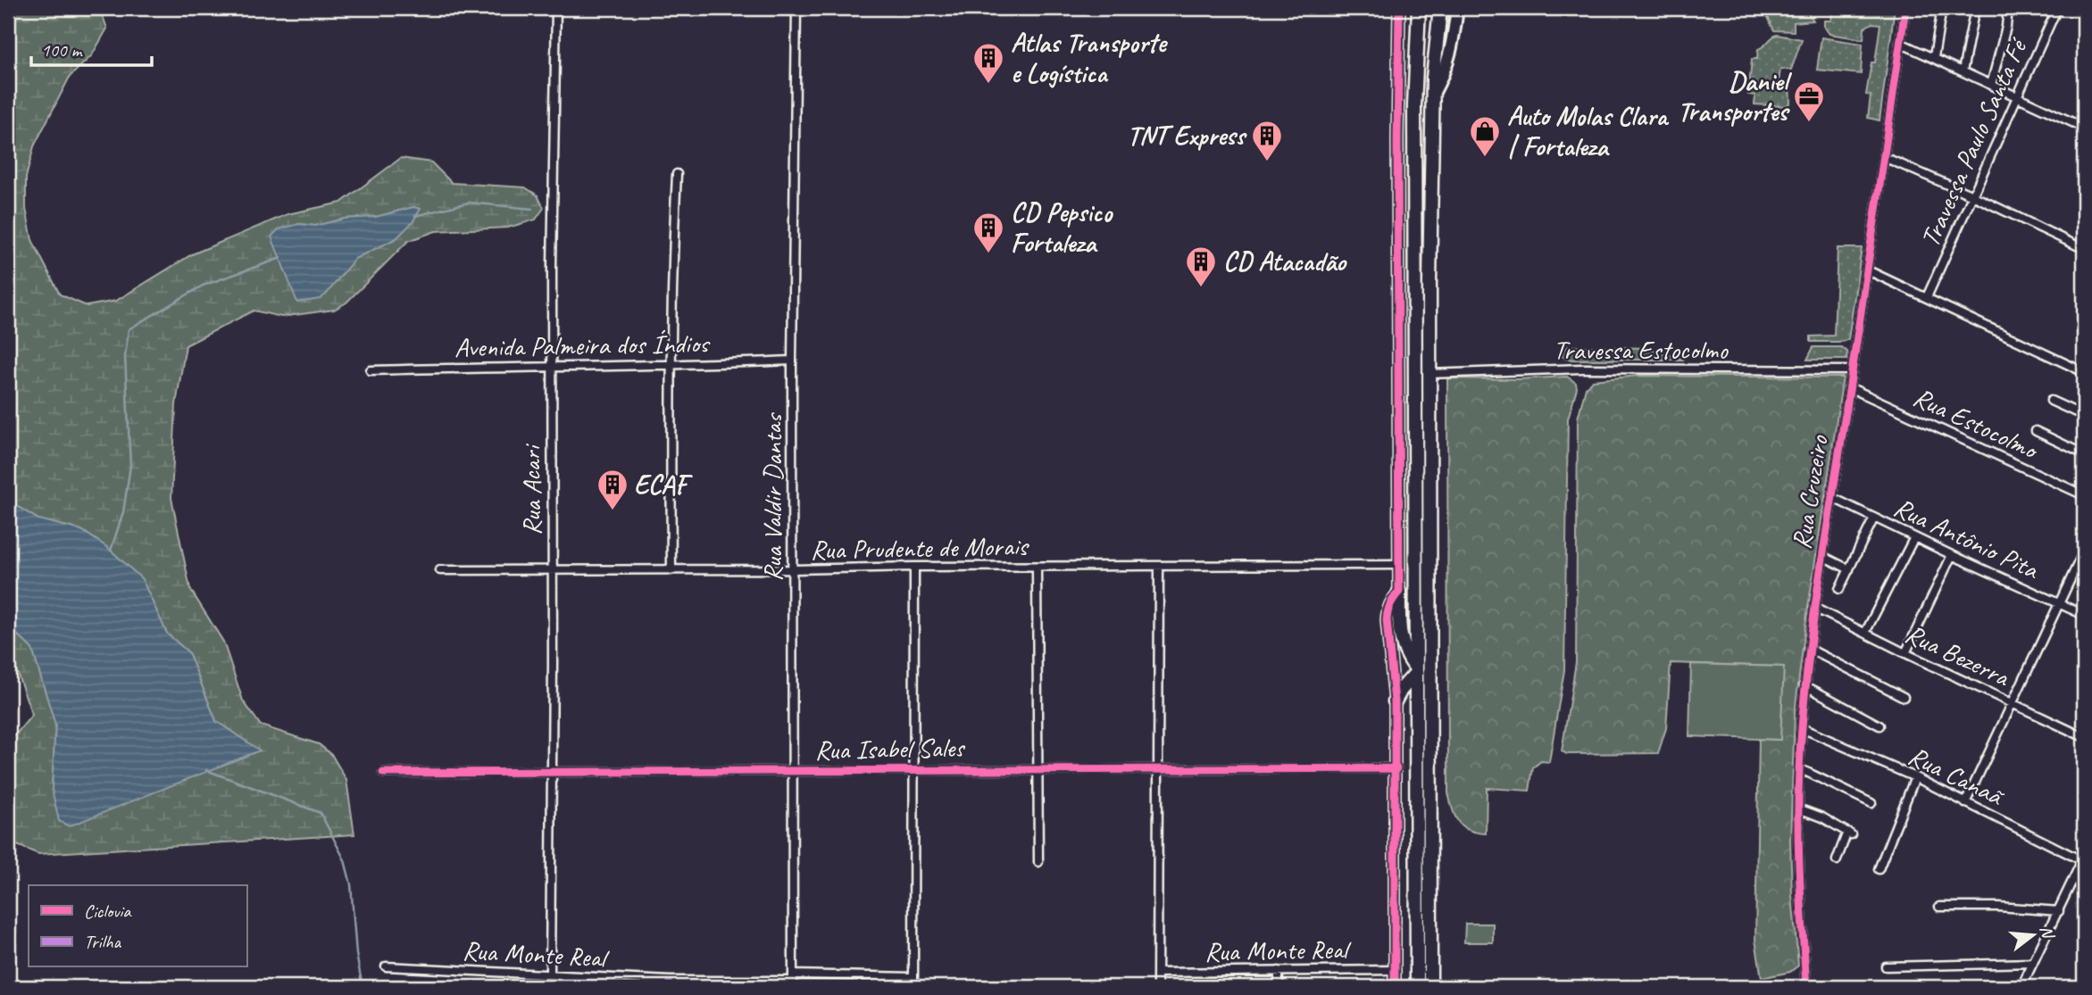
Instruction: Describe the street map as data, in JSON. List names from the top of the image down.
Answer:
{
  "streets": {
    "street": [
      "Travessa Paulo Santa Fé",
      "Avenida Palmeira dos Índios",
      "Travessa Estocolmo",
      "Rua Estocolmo",
      "Rua Acari",
      "Rua Cruzeiro",
      "Rua Valdir Dantas",
      "Rua Antônio Pita",
      "Rua Prudente de Morais",
      "Rua Bezerra",
      "Rua Isabel Sales",
      "Rua Canaã",
      "Rua Monte Real"
    ]
  },
  "crossings": [
    ["Avenida Palmeira dos Índios", "Rua Acari"],
    ["Avenida Palmeira dos Índios", "Rua Valdir Dantas"],
    ["Travessa Estocolmo", "Rua Cruzeiro"],
    ["Rua Estocolmo", "Rua Cruzeiro"],
    ["Rua Acari", "Rua Prudente de Morais"],
    ["Rua Acari", "Rua Isabel Sales"],
    ["Rua Acari", "Rua Monte Real"],
    ["Rua Cruzeiro", "Rua Antônio Pita"],
    ["Rua Cruzeiro", "Rua Bezerra"],
    ["Rua Cruzeiro", "Rua Canaã"],
    ["Rua Valdir Dantas", "Rua Prudente de Morais"],
    ["Rua Valdir Dantas", "Rua Isabel Sales"],
    ["Rua Valdir Dantas", "Rua Monte Real"]
  ],
  "places": {
    "building": [
      "Atlas Transporte e Logística",
      "TNT Express",
      "CD Pepsico Fortaleza",
      "CD Atacadão",
      "ECAF"
    ],
    "office": ["Daniel Transportes"],
    "shop": ["Auto Molas Clara | Fortaleza"]
  },
  "legend": ["Ciclovia", "Trilha"],
  "scale_bar": "100 m",
  "north": "right"
}
